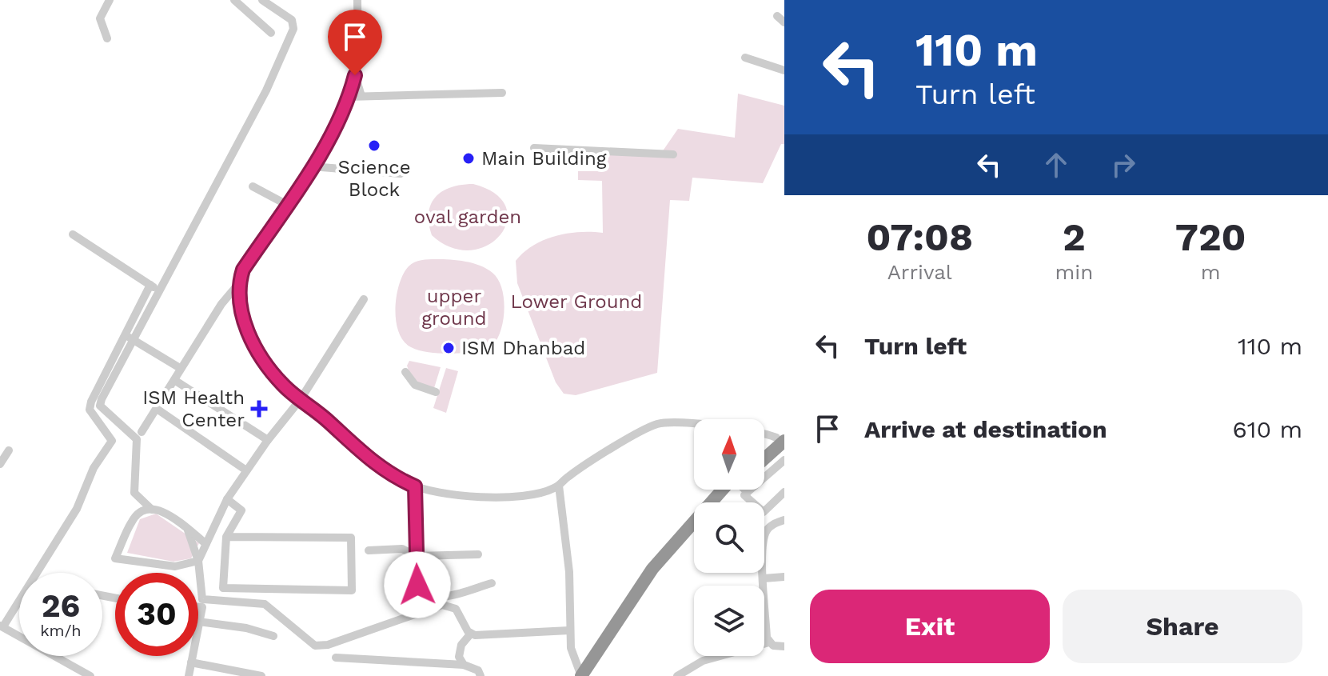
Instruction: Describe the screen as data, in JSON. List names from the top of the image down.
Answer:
{
  "parks": ["oval garden", "upper ground", "Lower Ground"],
  "places": {
    "other": ["Science Block", "Main Building", "ISM Dhanbad"],
    "health": ["ISM Health Center"]
  },
  "north": "top",
  "page": {
    "turn": ["110 m", "Turn left"],
    "eta": [
      "07:08",
      "Arrival",
      "2",
      "min",
      "720",
      "m"
    ],
    "list": [
      {
        "name": "Turn left",
        "value": "110 m"
      },
      {
        "name": "Arrive at destination",
        "value": "610 m"
      }
    ],
    "speed": "26 km/h",
    "limit": "30",
    "buttons": ["Exit", "Share"]
  }
}
